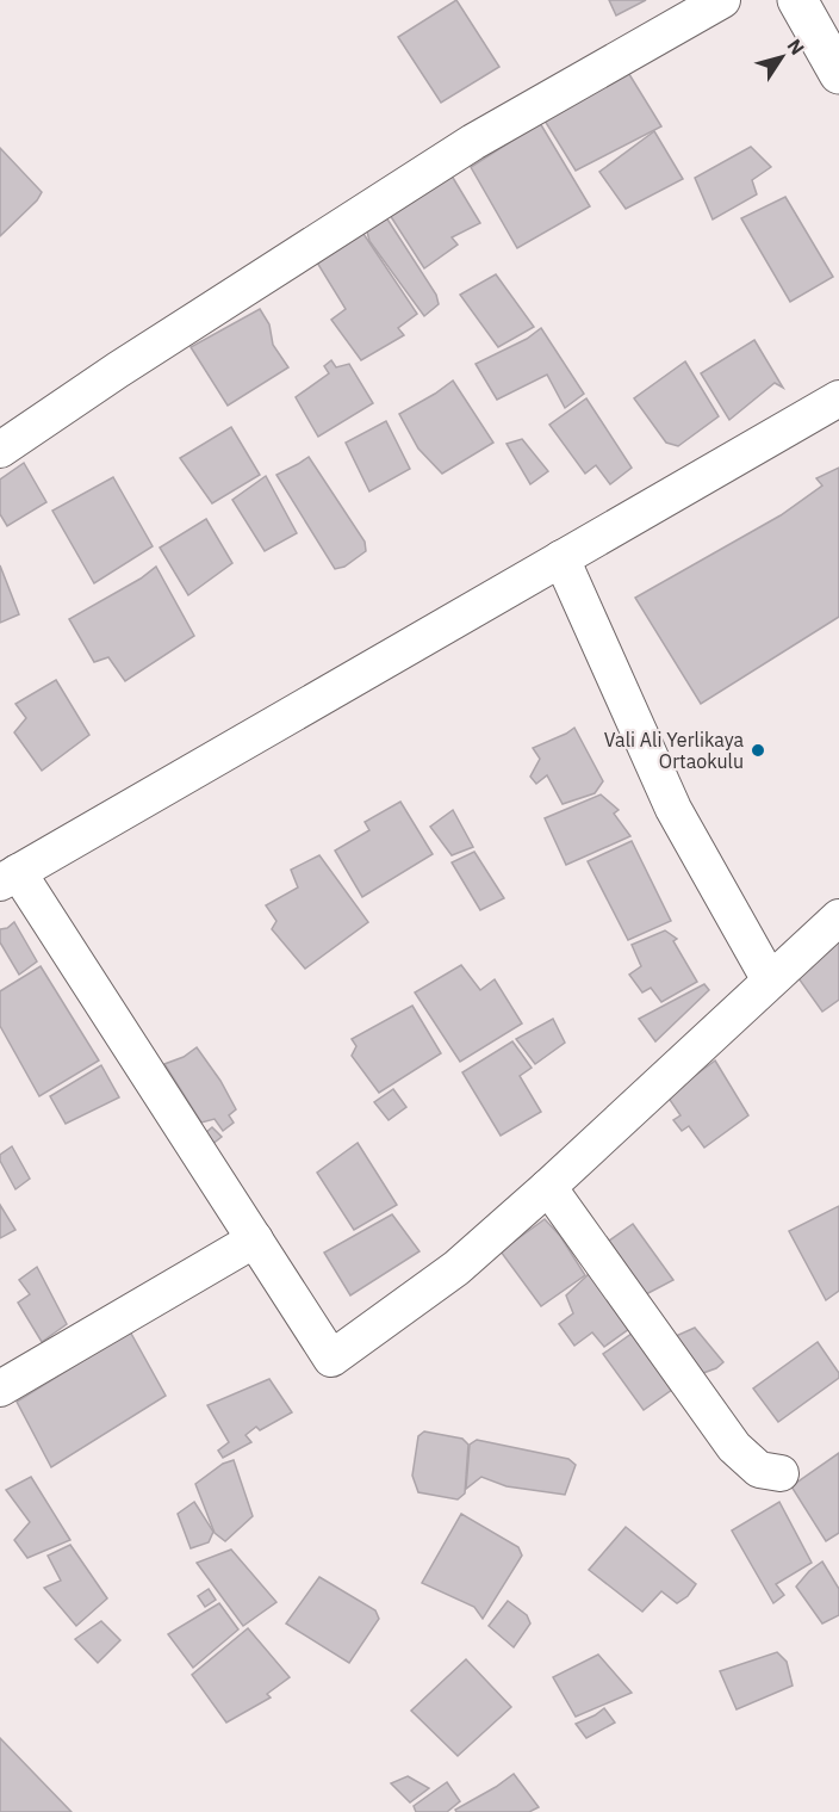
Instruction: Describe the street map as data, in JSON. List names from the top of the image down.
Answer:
{
  "places": ["Vali Ali Yerlikaya Ortaokulu"],
  "north": "top right"
}
